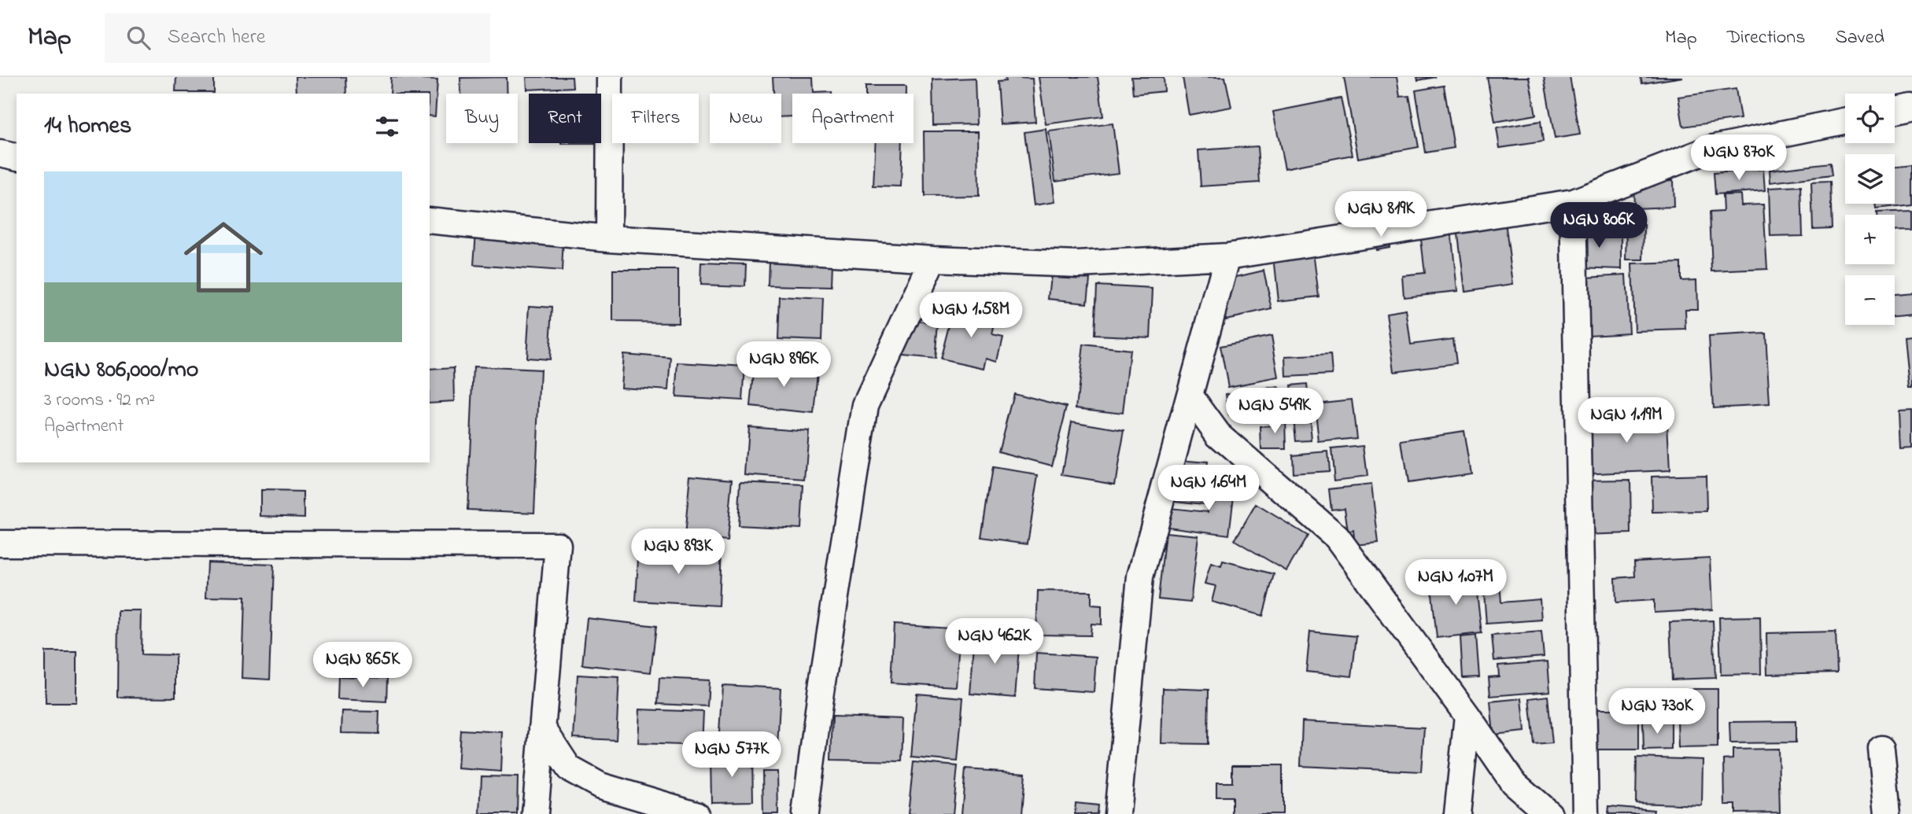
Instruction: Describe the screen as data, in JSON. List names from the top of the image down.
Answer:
{
  "page": {
    "header": "Map",
    "search": "Search here",
    "nav": ["Map", "Directions", "Saved"],
    "map_buttons": ["+", "−"],
    "chip": [
      "Buy",
      "Rent",
      "Filters",
      "New",
      "Apartment"
    ],
    "heading": "14 homes",
    "price": [
      "NGN 870K",
      "NGN 819K",
      "NGN 806K",
      "NGN 1.58M",
      "NGN 896K",
      "NGN 549K",
      "NGN 1.19M",
      "NGN 1.64M",
      "NGN 893K",
      "NGN 1.07M",
      "NGN 462K",
      "NGN 865K",
      "NGN 730K",
      "NGN 577K"
    ],
    "list": [
      {
        "name": "NGN 806,000/mo",
        "note": "3 rooms · 92 m² · Apartment"
      }
    ]
  }
}
